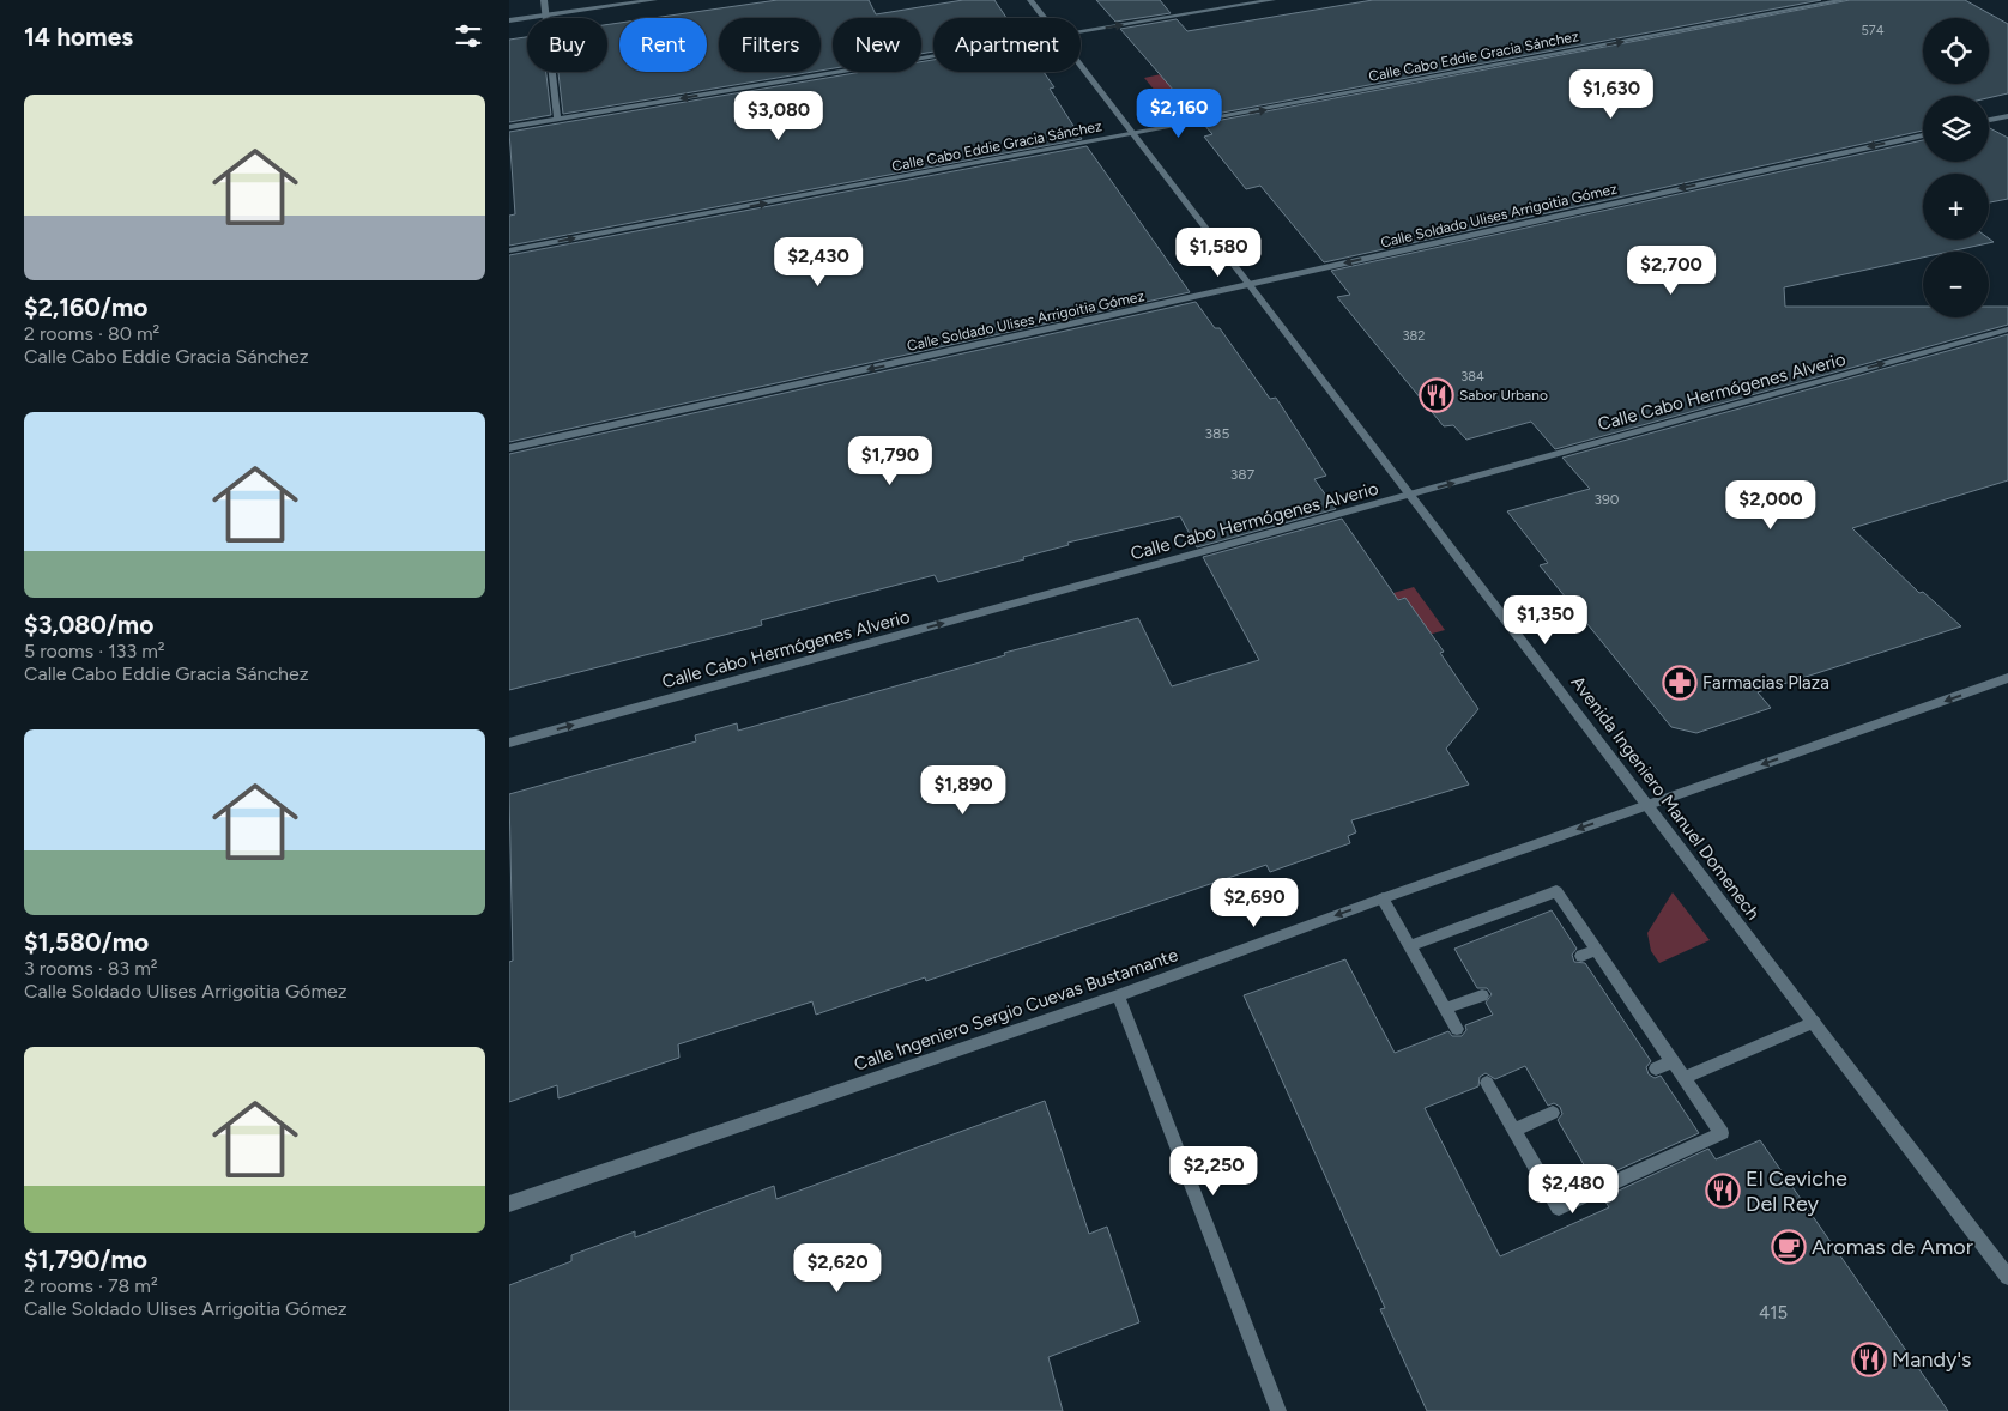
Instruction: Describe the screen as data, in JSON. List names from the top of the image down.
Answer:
{
  "streets": {
    "street": [
      "Calle Cabo Eddie Gracia Sánchez",
      "Calle Soldado Ulises Arrigoitia Gómez",
      "Calle Cabo Hermógenes Alverio",
      "Avenida Ingeniero Manuel Domenech",
      "Calle Ingeniero Sergio Cuevas Bustamante"
    ]
  },
  "crossings": [
    ["Calle Cabo Eddie Gracia Sánchez", "Avenida Ingeniero Manuel Domenech"],
    ["Calle Soldado Ulises Arrigoitia Gómez", "Avenida Ingeniero Manuel Domenech"],
    ["Calle Cabo Hermógenes Alverio", "Avenida Ingeniero Manuel Domenech"],
    ["Avenida Ingeniero Manuel Domenech", "Calle Ingeniero Sergio Cuevas Bustamante"]
  ],
  "one_way": [
    "Calle Cabo Eddie Gracia Sánchez",
    "Calle Soldado Ulises Arrigoitia Gómez",
    "Calle Cabo Hermógenes Alverio",
    "Calle Ingeniero Sergio Cuevas Bustamante"
  ],
  "places": {
    "restaurant": ["Sabor Urbano", "El Ceviche Del Rey", "Mandy's"],
    "pharmacy": ["Farmacias Plaza"],
    "cafe": ["Aromas de Amor"]
  },
  "house_numbers": [
    "574",
    "382",
    "384",
    "385",
    "387",
    "390",
    "415"
  ],
  "page": {
    "heading": "14 homes",
    "map_buttons": ["+", "−"],
    "chip": [
      "Buy",
      "Rent",
      "Filters",
      "New",
      "Apartment"
    ],
    "price": [
      "$1,630",
      "$2,160",
      "$3,080",
      "$1,580",
      "$2,430",
      "$2,700",
      "$1,790",
      "$2,000",
      "$1,350",
      "$1,890",
      "$2,690",
      "$2,250",
      "$2,480",
      "$2,620"
    ],
    "list": [
      {
        "name": "$2,160/mo",
        "note": "2 rooms · 80 m² · Calle Cabo Eddie Gracia Sánchez"
      },
      {
        "name": "$3,080/mo",
        "note": "5 rooms · 133 m² · Calle Cabo Eddie Gracia Sánchez"
      },
      {
        "name": "$1,580/mo",
        "note": "3 rooms · 83 m² · Calle Soldado Ulises Arrigoitia Gómez"
      },
      {
        "name": "$1,790/mo",
        "note": "2 rooms · 78 m² · Calle Soldado Ulises Arrigoitia Gómez"
      }
    ]
  }
}
